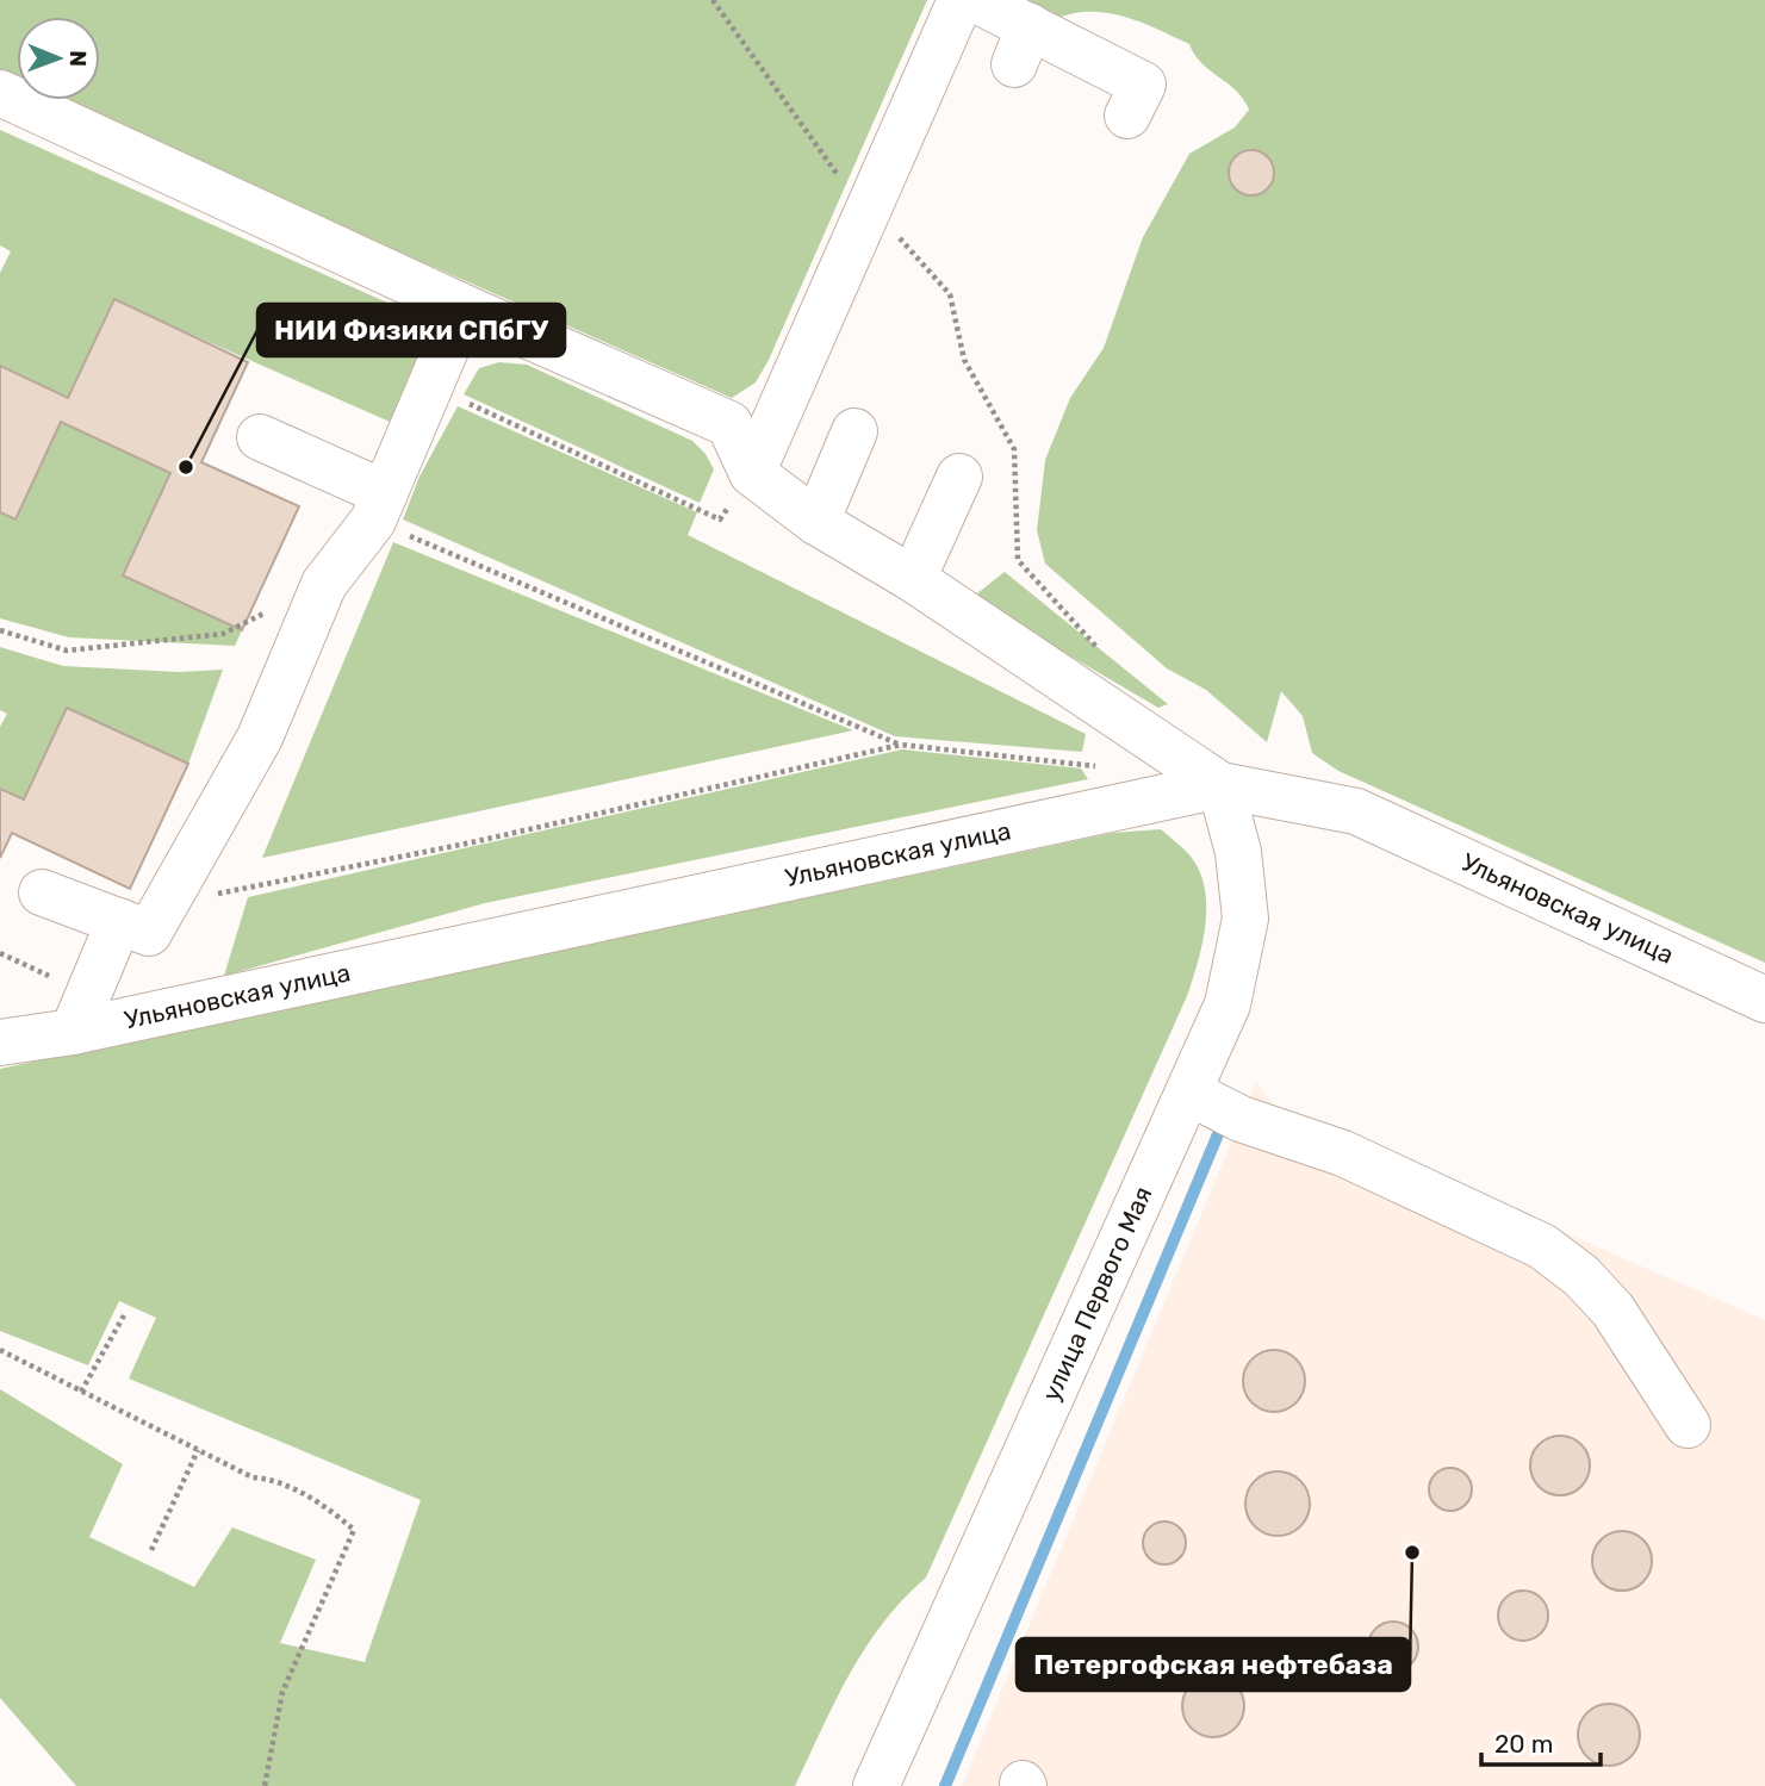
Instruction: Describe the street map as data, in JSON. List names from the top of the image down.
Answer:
{
  "streets": {
    "street": ["Ульяновская улица", "улица Первого Мая"]
  },
  "crossings": [
    ["Ульяновская улица", "улица Первого Мая"]
  ],
  "places": ["НИИ Физики СПбГУ", "Петергофская нефтебаза"],
  "scale_bar": "20 m",
  "north": "right"
}
